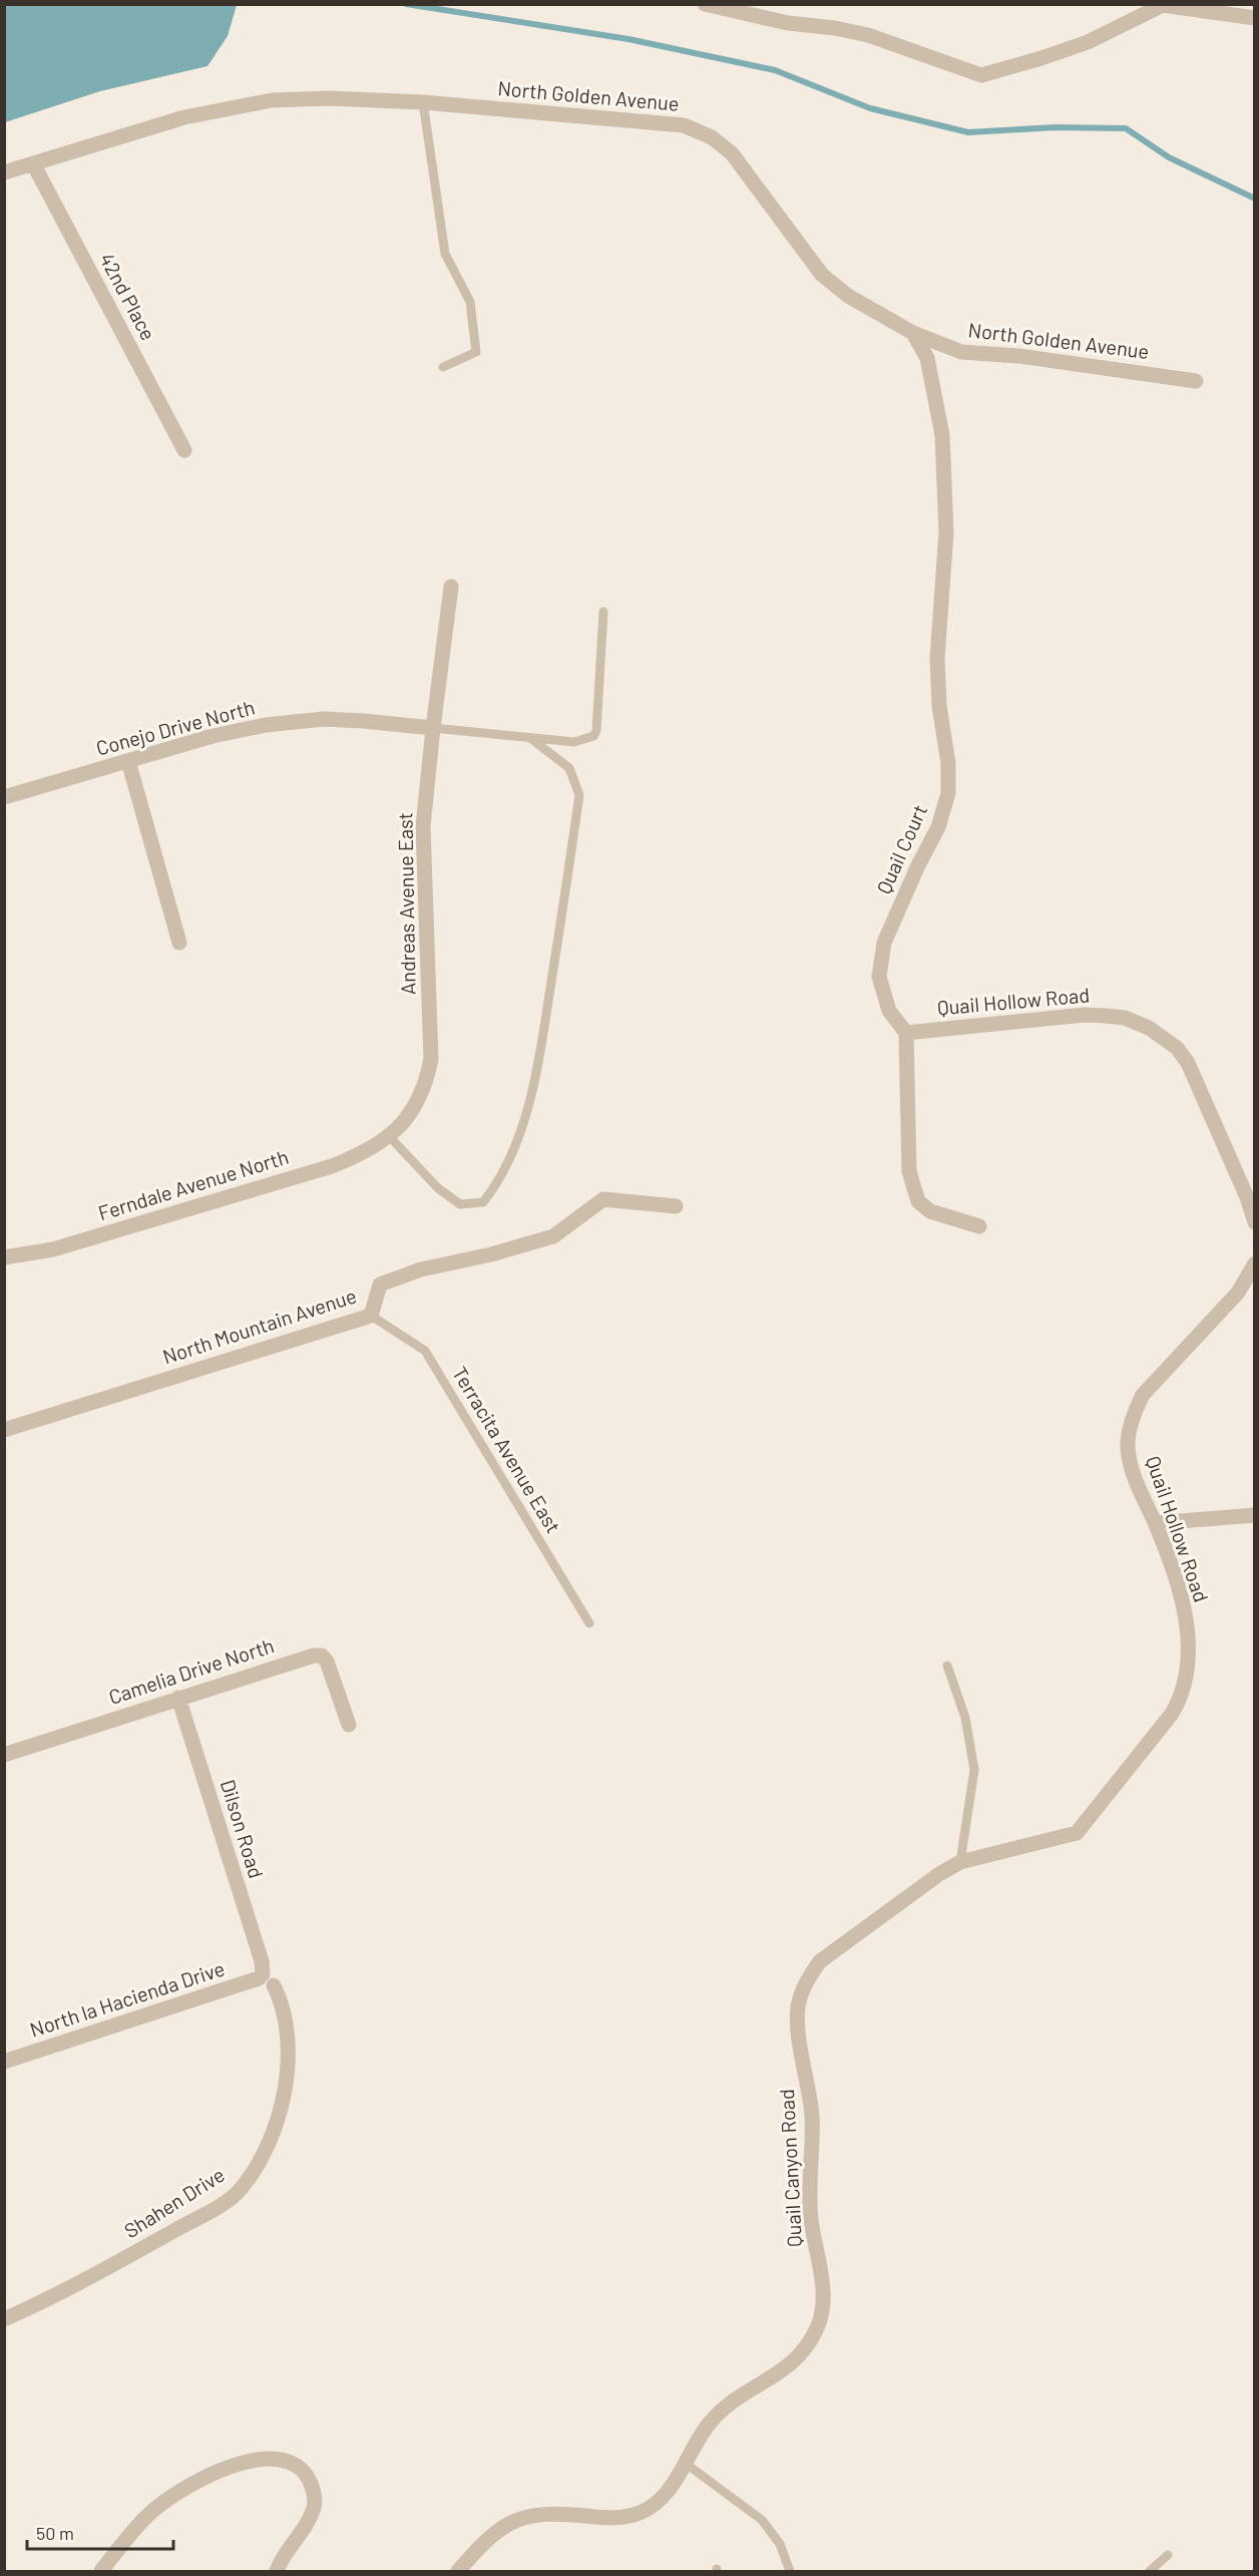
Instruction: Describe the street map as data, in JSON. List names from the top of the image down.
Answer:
{
  "streets": {
    "street": [
      "North Golden Avenue",
      "42nd Place",
      "Conejo Drive North",
      "Quail Court",
      "Andreas Avenue East",
      "Quail Hollow Road",
      "Ferndale Avenue North",
      "North Mountain Avenue",
      "Camelia Drive North",
      "Dilson Road",
      "North la Hacienda Drive",
      "Quail Canyon Road",
      "Shahen Drive"
    ],
    "lane": ["Terracita Avenue East"]
  },
  "crossings": [
    ["North Golden Avenue", "42nd Place"],
    ["North Golden Avenue", "Quail Court"],
    ["Conejo Drive North", "Andreas Avenue East"],
    ["Quail Court", "Quail Hollow Road"],
    ["Andreas Avenue East", "Ferndale Avenue North"],
    ["Quail Hollow Road", "Quail Canyon Road"],
    ["North Mountain Avenue", "Terracita Avenue East"],
    ["Camelia Drive North", "Dilson Road"],
    ["Dilson Road", "North la Hacienda Drive"]
  ],
  "scale_bar": "50 m"
}
